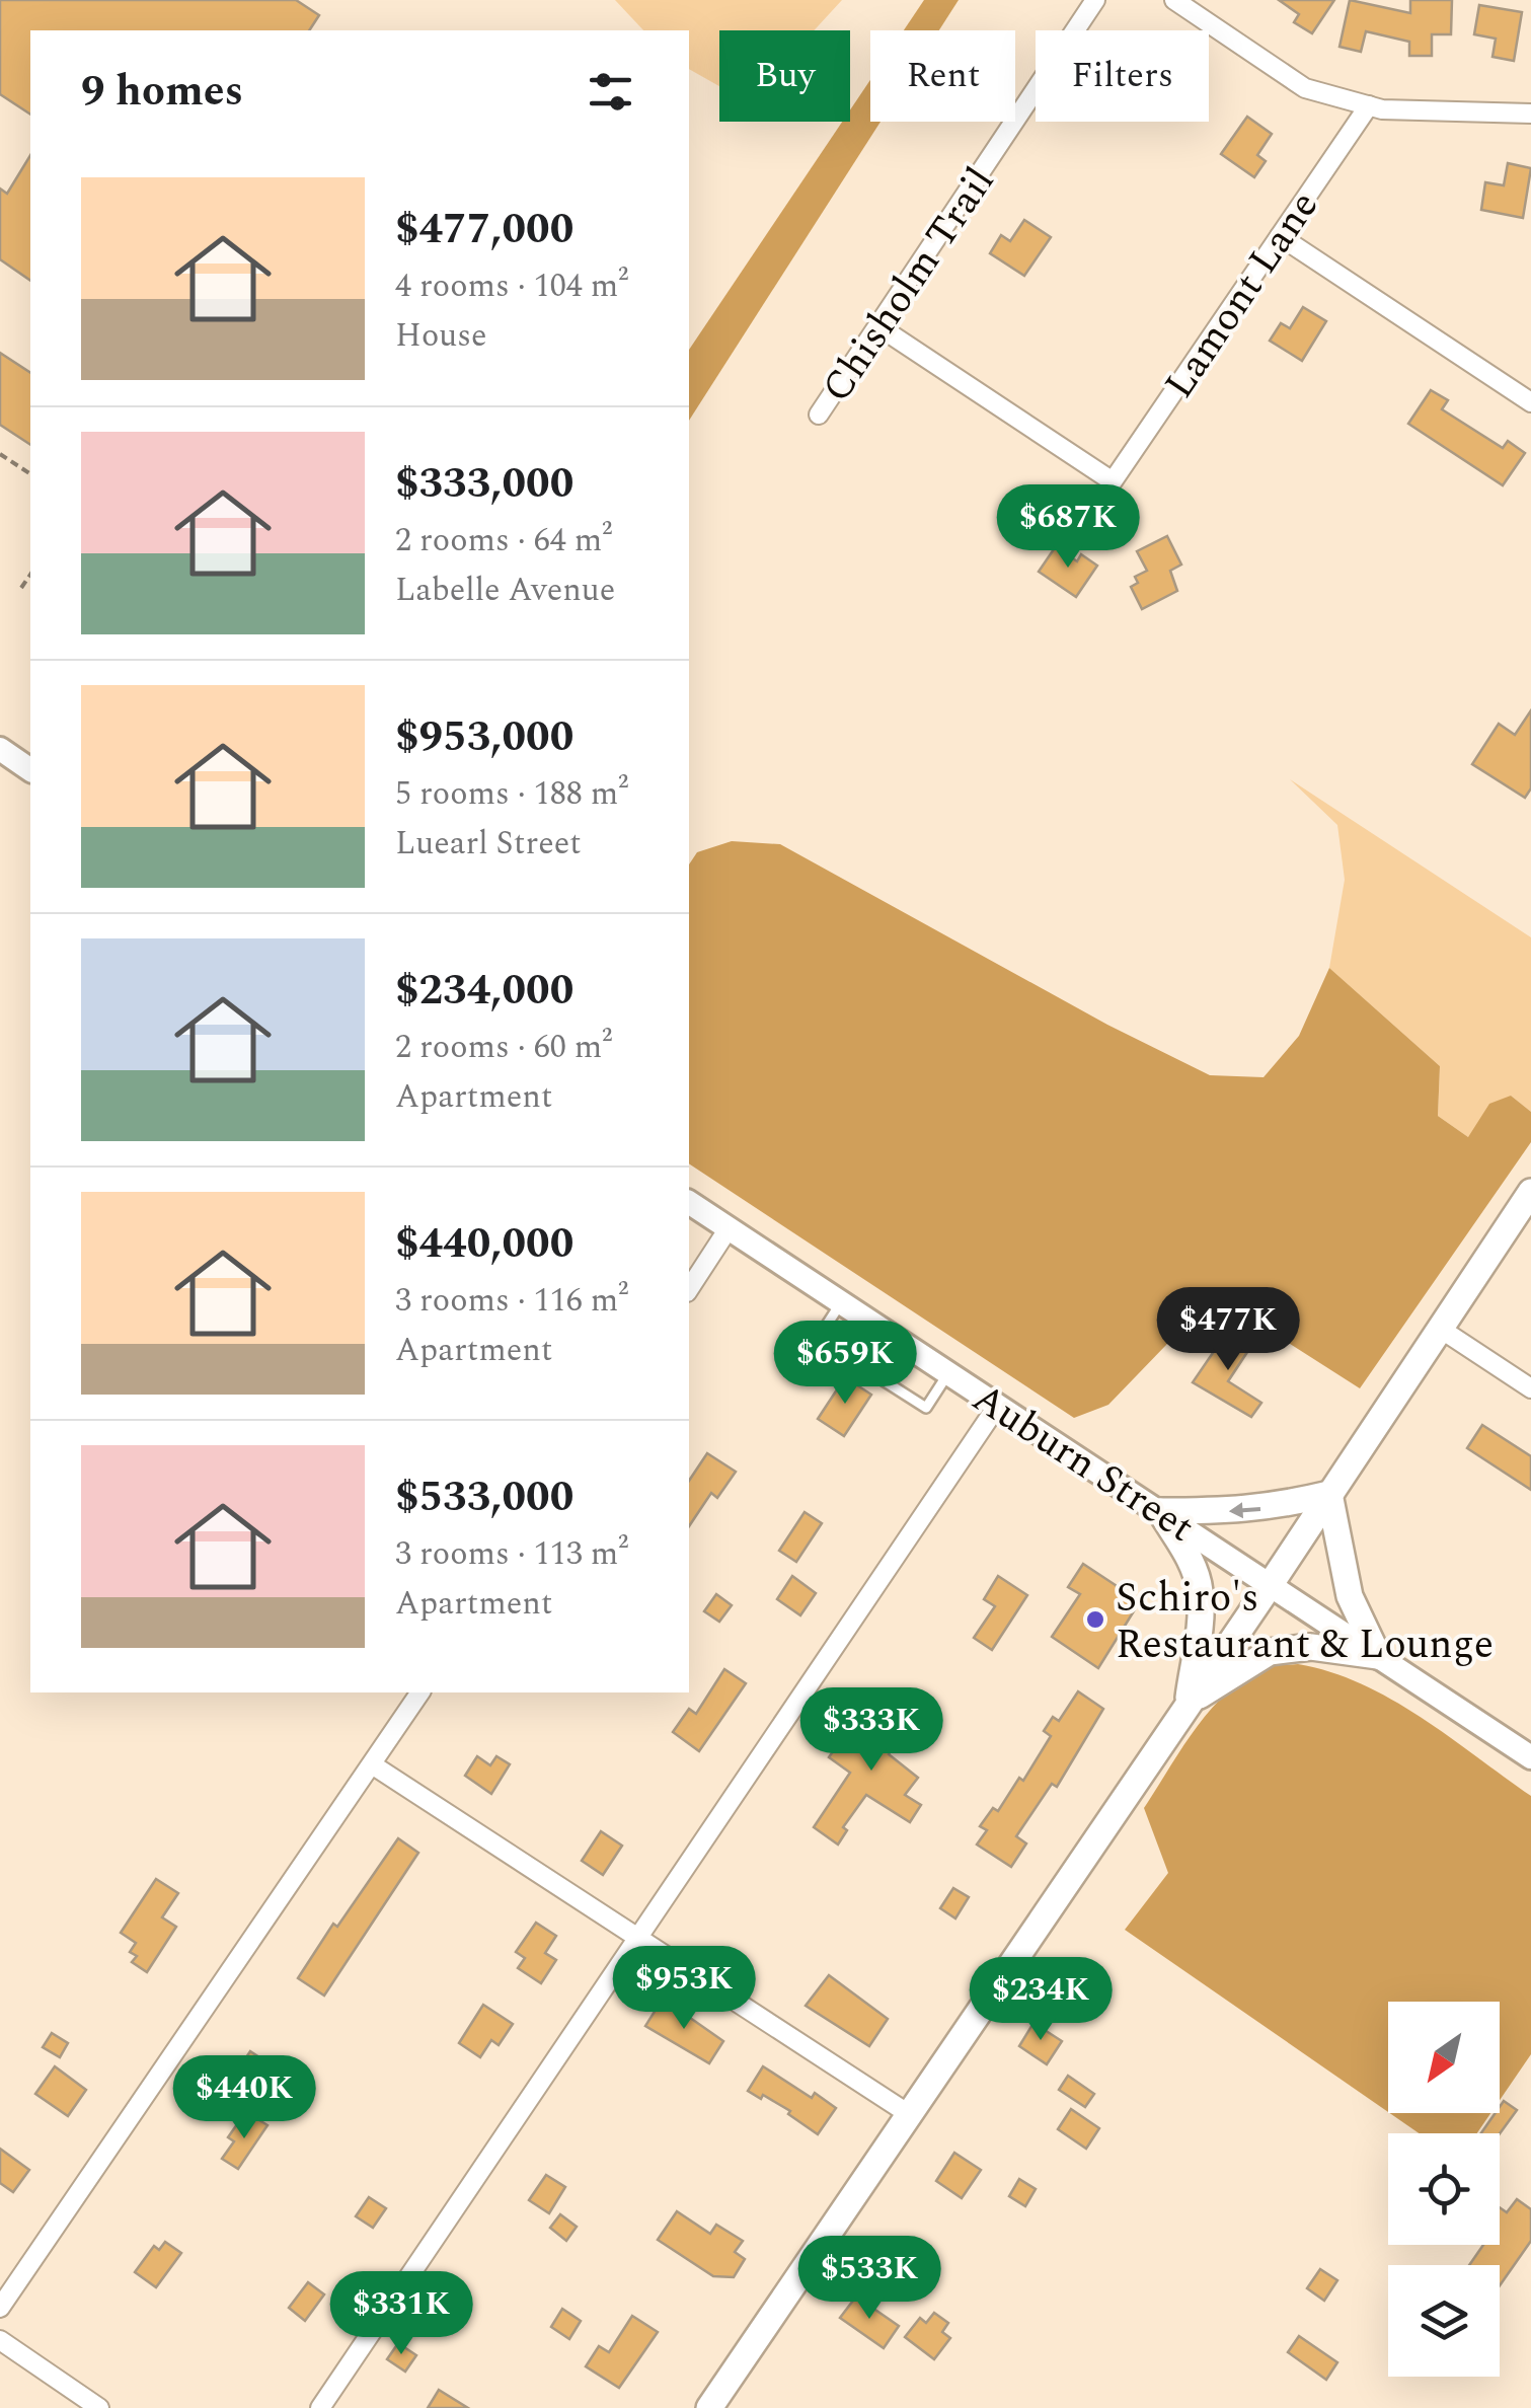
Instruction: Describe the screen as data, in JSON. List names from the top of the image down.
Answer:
{
  "streets": {
    "main road": ["Auburn Street"],
    "street": ["Chisholm Trail", "Lamont Lane"]
  },
  "crossings": [
    ["Chisholm Trail", "Lamont Lane"]
  ],
  "places": ["Schiro's Restaurant & Lounge"],
  "north": "bottom left",
  "page": {
    "chip": ["Buy", "Rent", "Filters"],
    "heading": "9 homes",
    "list": [
      {
        "name": "$477,000",
        "note": "4 rooms · 104 m² · House"
      },
      {
        "name": "$333,000",
        "note": "2 rooms · 64 m² · Labelle Avenue"
      },
      {
        "name": "$953,000",
        "note": "5 rooms · 188 m² · Luearl Street"
      },
      {
        "name": "$234,000",
        "note": "2 rooms · 60 m² · Apartment"
      },
      {
        "name": "$440,000",
        "note": "3 rooms · 116 m² · Apartment"
      },
      {
        "name": "$533,000",
        "note": "3 rooms · 113 m² · Apartment"
      }
    ],
    "price": [
      "$687K",
      "$477K",
      "$659K",
      "$333K",
      "$953K",
      "$234K",
      "$440K",
      "$533K",
      "$331K"
    ]
  }
}
